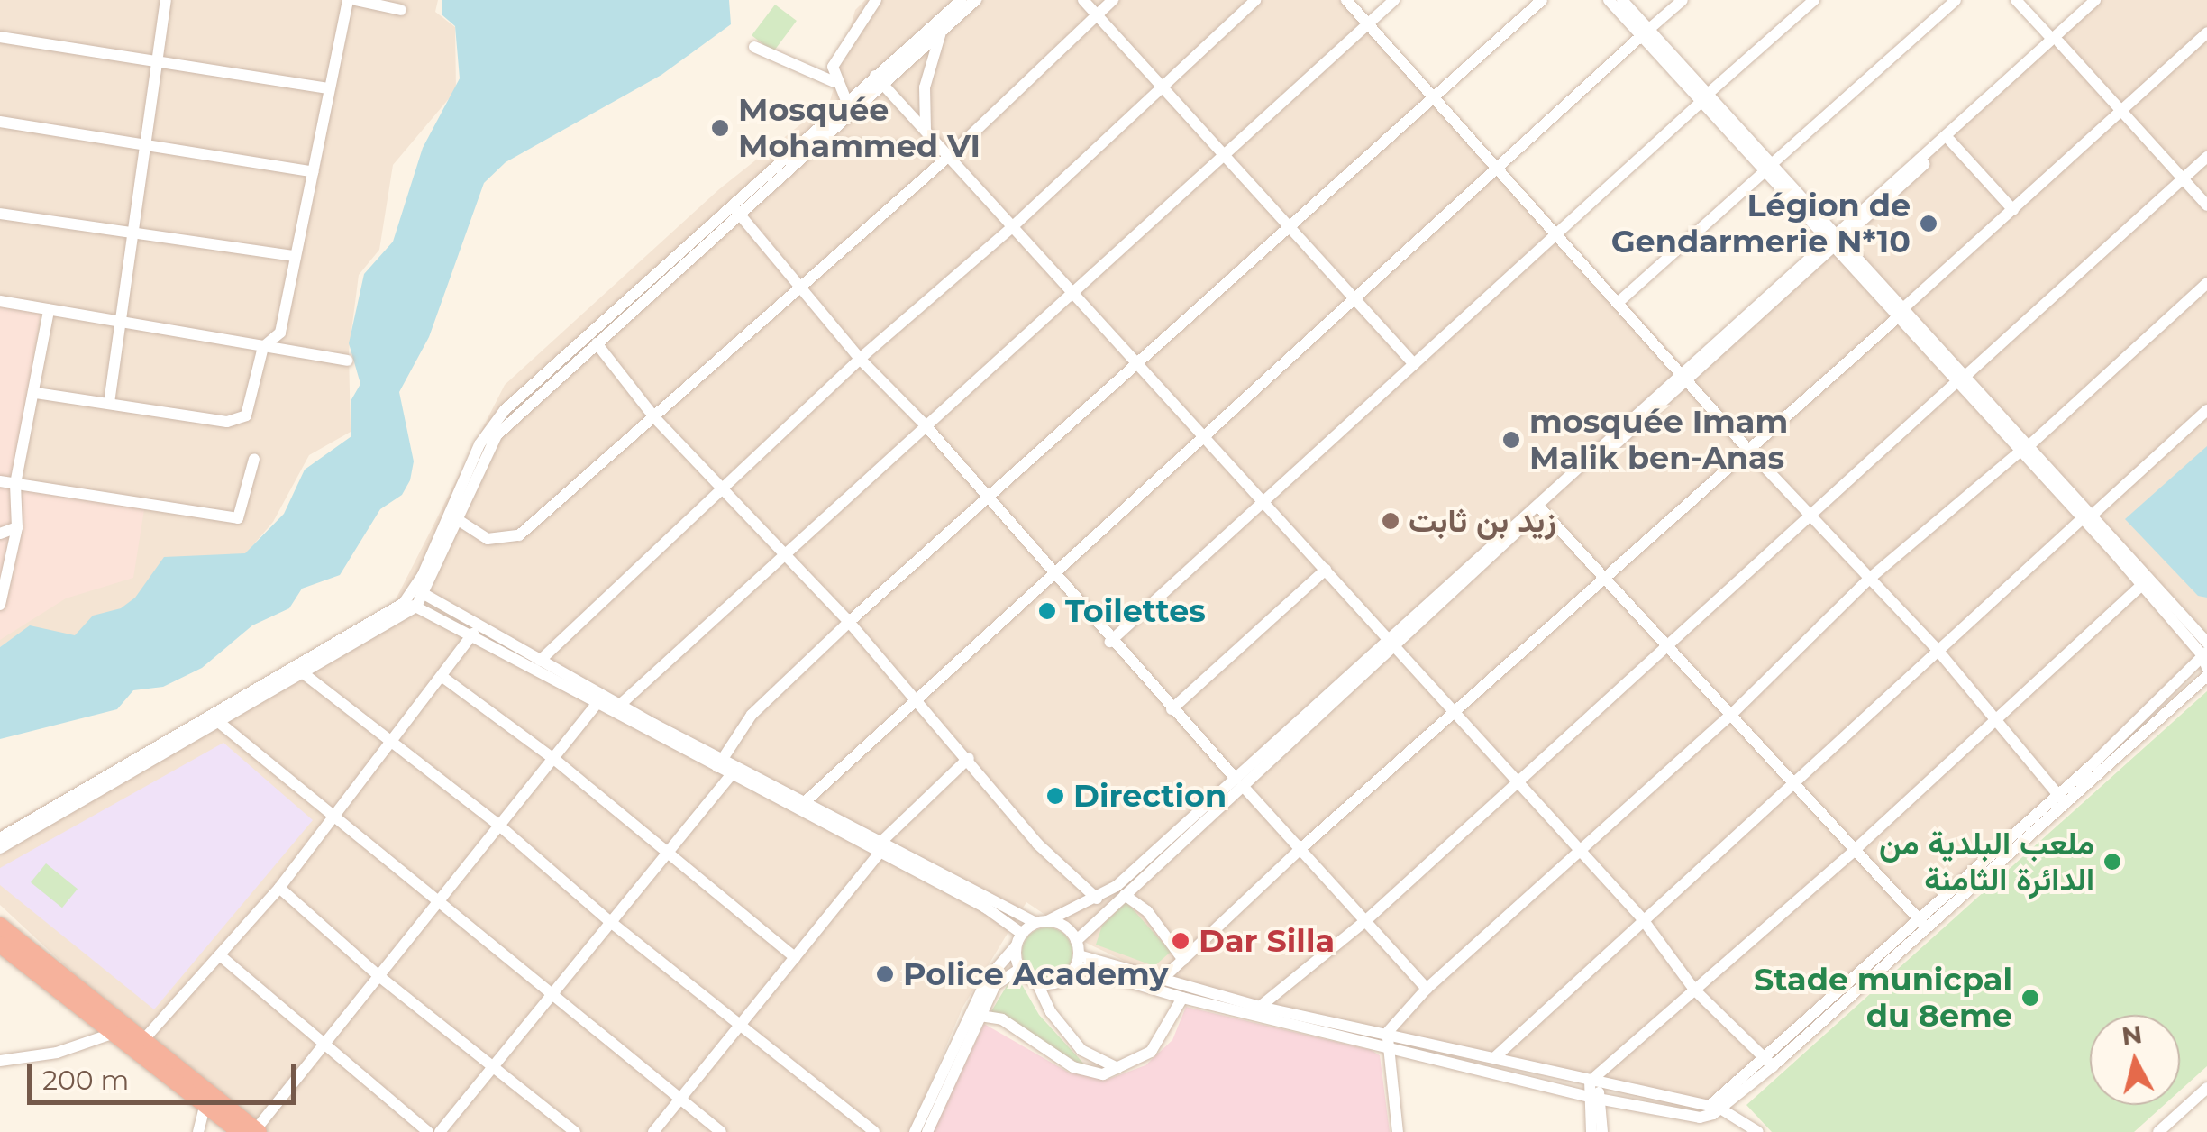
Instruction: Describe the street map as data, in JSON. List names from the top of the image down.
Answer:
{
  "places": [
    "Mosquée Mohammed VI",
    "Légion de Gendarmerie N*10",
    "mosquée Imam Malik ben-Anas",
    "زيد بن ثابت",
    "Toilettes",
    "Direction",
    "ملعب البلدية من الدائرة الثامنة",
    "Dar Silla",
    "Police Academy",
    "Stade municpal du 8eme"
  ],
  "scale_bar": "200 m",
  "north": "top"
}
